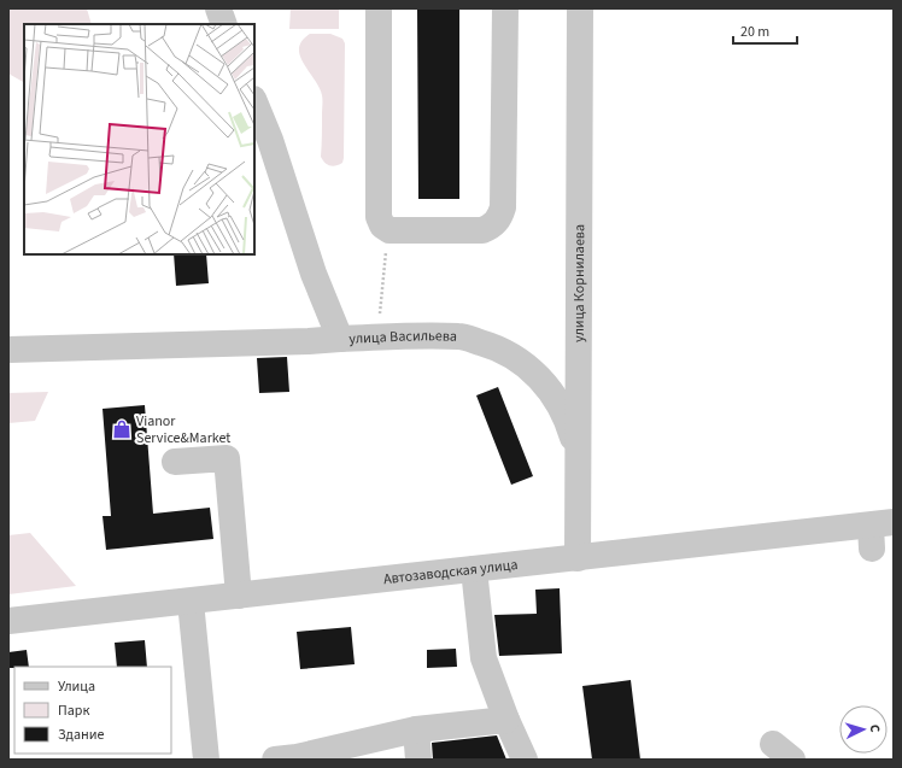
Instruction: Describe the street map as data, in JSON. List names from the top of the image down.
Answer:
{
  "streets": {
    "street": ["улица Корнилаева", "улица Васильева", "Автозаводская улица"]
  },
  "crossings": [
    ["улица Корнилаева", "улица Васильева"],
    ["улица Корнилаева", "Автозаводская улица"]
  ],
  "places": {
    "shop": ["Vianor Service&Market"]
  },
  "legend": ["Улица", "Парк", "Здание"],
  "scale_bar": "20 m",
  "north": "right"
}
